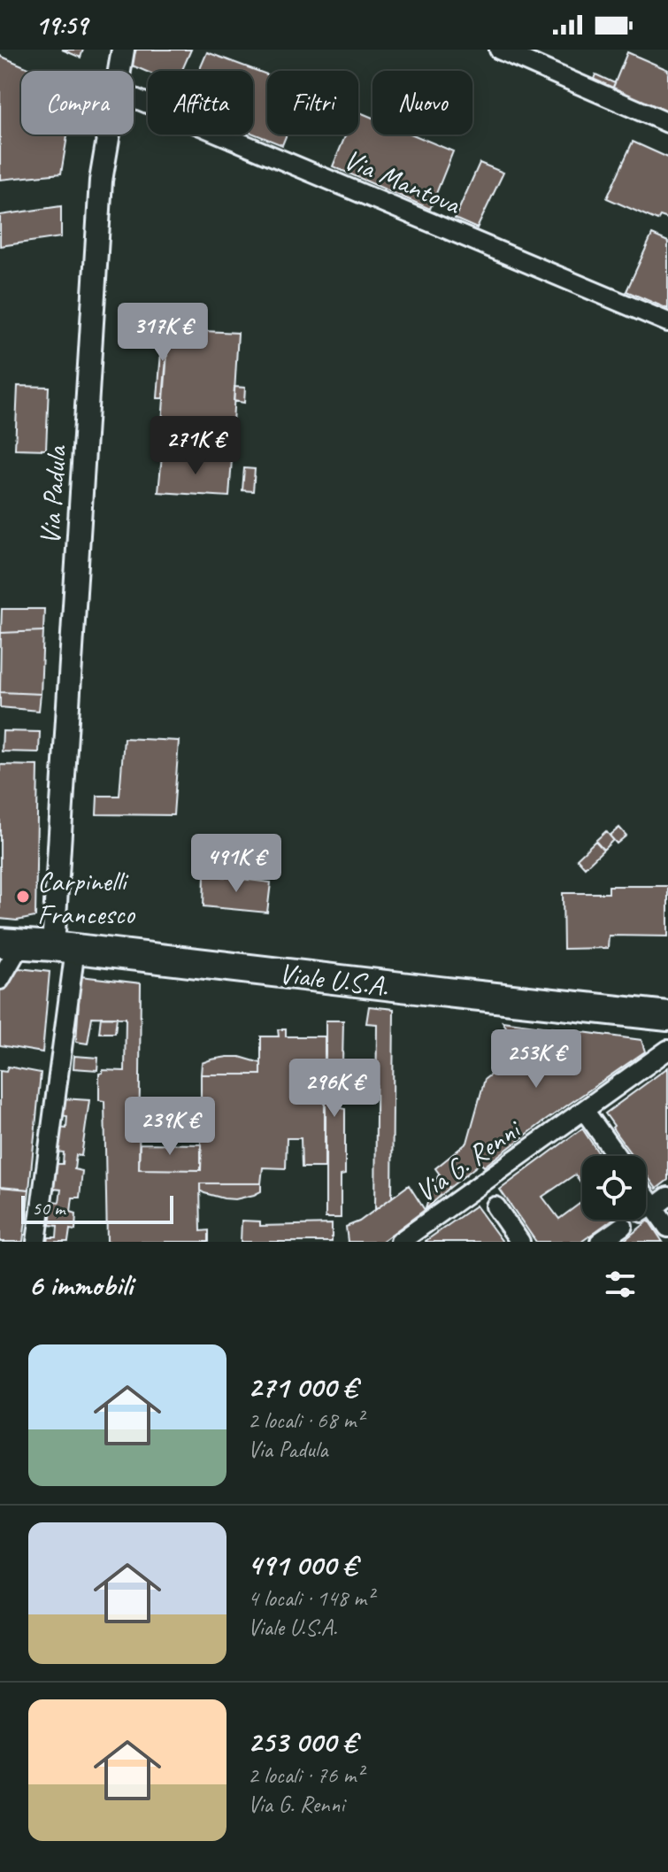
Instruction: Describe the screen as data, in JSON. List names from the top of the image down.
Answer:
{
  "streets": {
    "main road": ["Viale U.S.A."],
    "street": ["Via Mantova", "Via Padula", "Via G. Renni"]
  },
  "crossings": [
    ["Via Padula", "Viale U.S.A."]
  ],
  "places": ["Carpinelli Francesco"],
  "scale_bar": "50 m",
  "page": {
    "status": "19:59",
    "chip": [
      "Compra",
      "Affitta",
      "Filtri",
      "Nuovo"
    ],
    "price": [
      "317K €",
      "271K €",
      "491K €",
      "253K €",
      "296K €",
      "239K €"
    ],
    "scale": "50 m",
    "heading": "6 immobili",
    "list": [
      {
        "name": "271 000 €",
        "note": "2 locali · 68 m² · Via Padula"
      },
      {
        "name": "491 000 €",
        "note": "4 locali · 148 m² · Viale U.S.A."
      },
      {
        "name": "253 000 €",
        "note": "2 locali · 76 m² · Via G. Renni"
      }
    ]
  }
}
